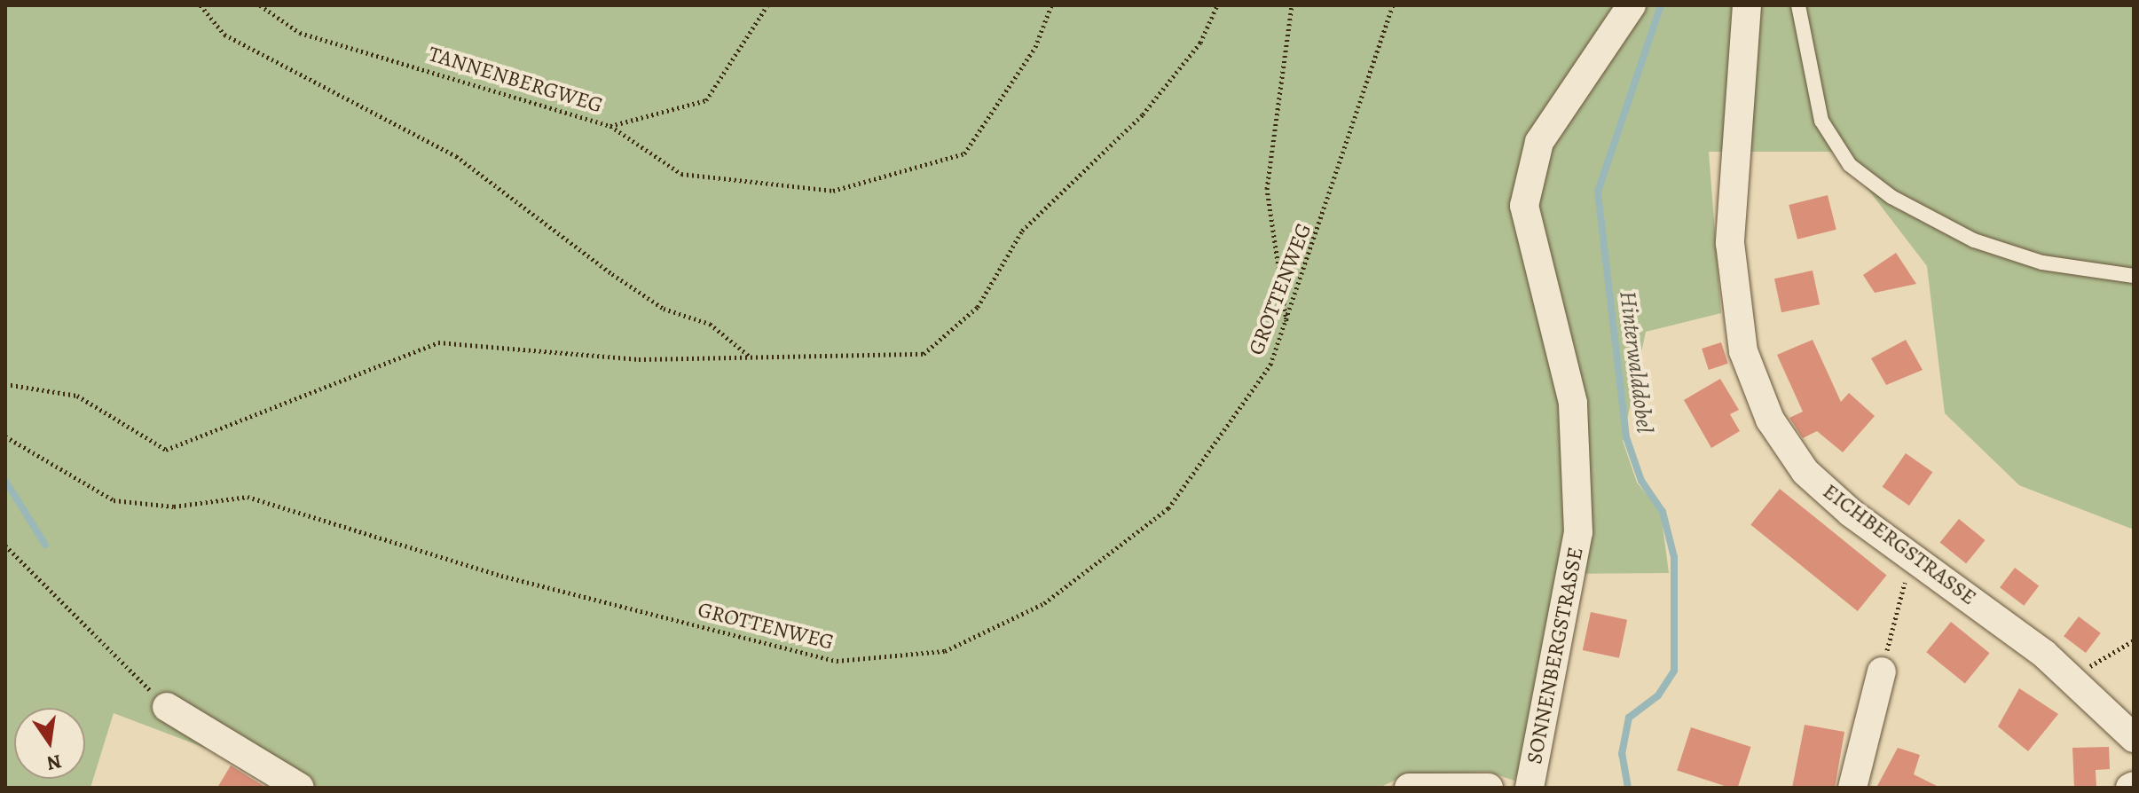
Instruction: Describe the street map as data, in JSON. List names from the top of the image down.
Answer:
{
  "streets": {
    "street": ["EICHBERGSTRASSE", "SONNENBERGSTRASSE"],
    "path": ["TANNENBERGWEG", "GROTTENWEG"]
  },
  "water": ["Hinterwalddobel"],
  "north": "bottom"
}
